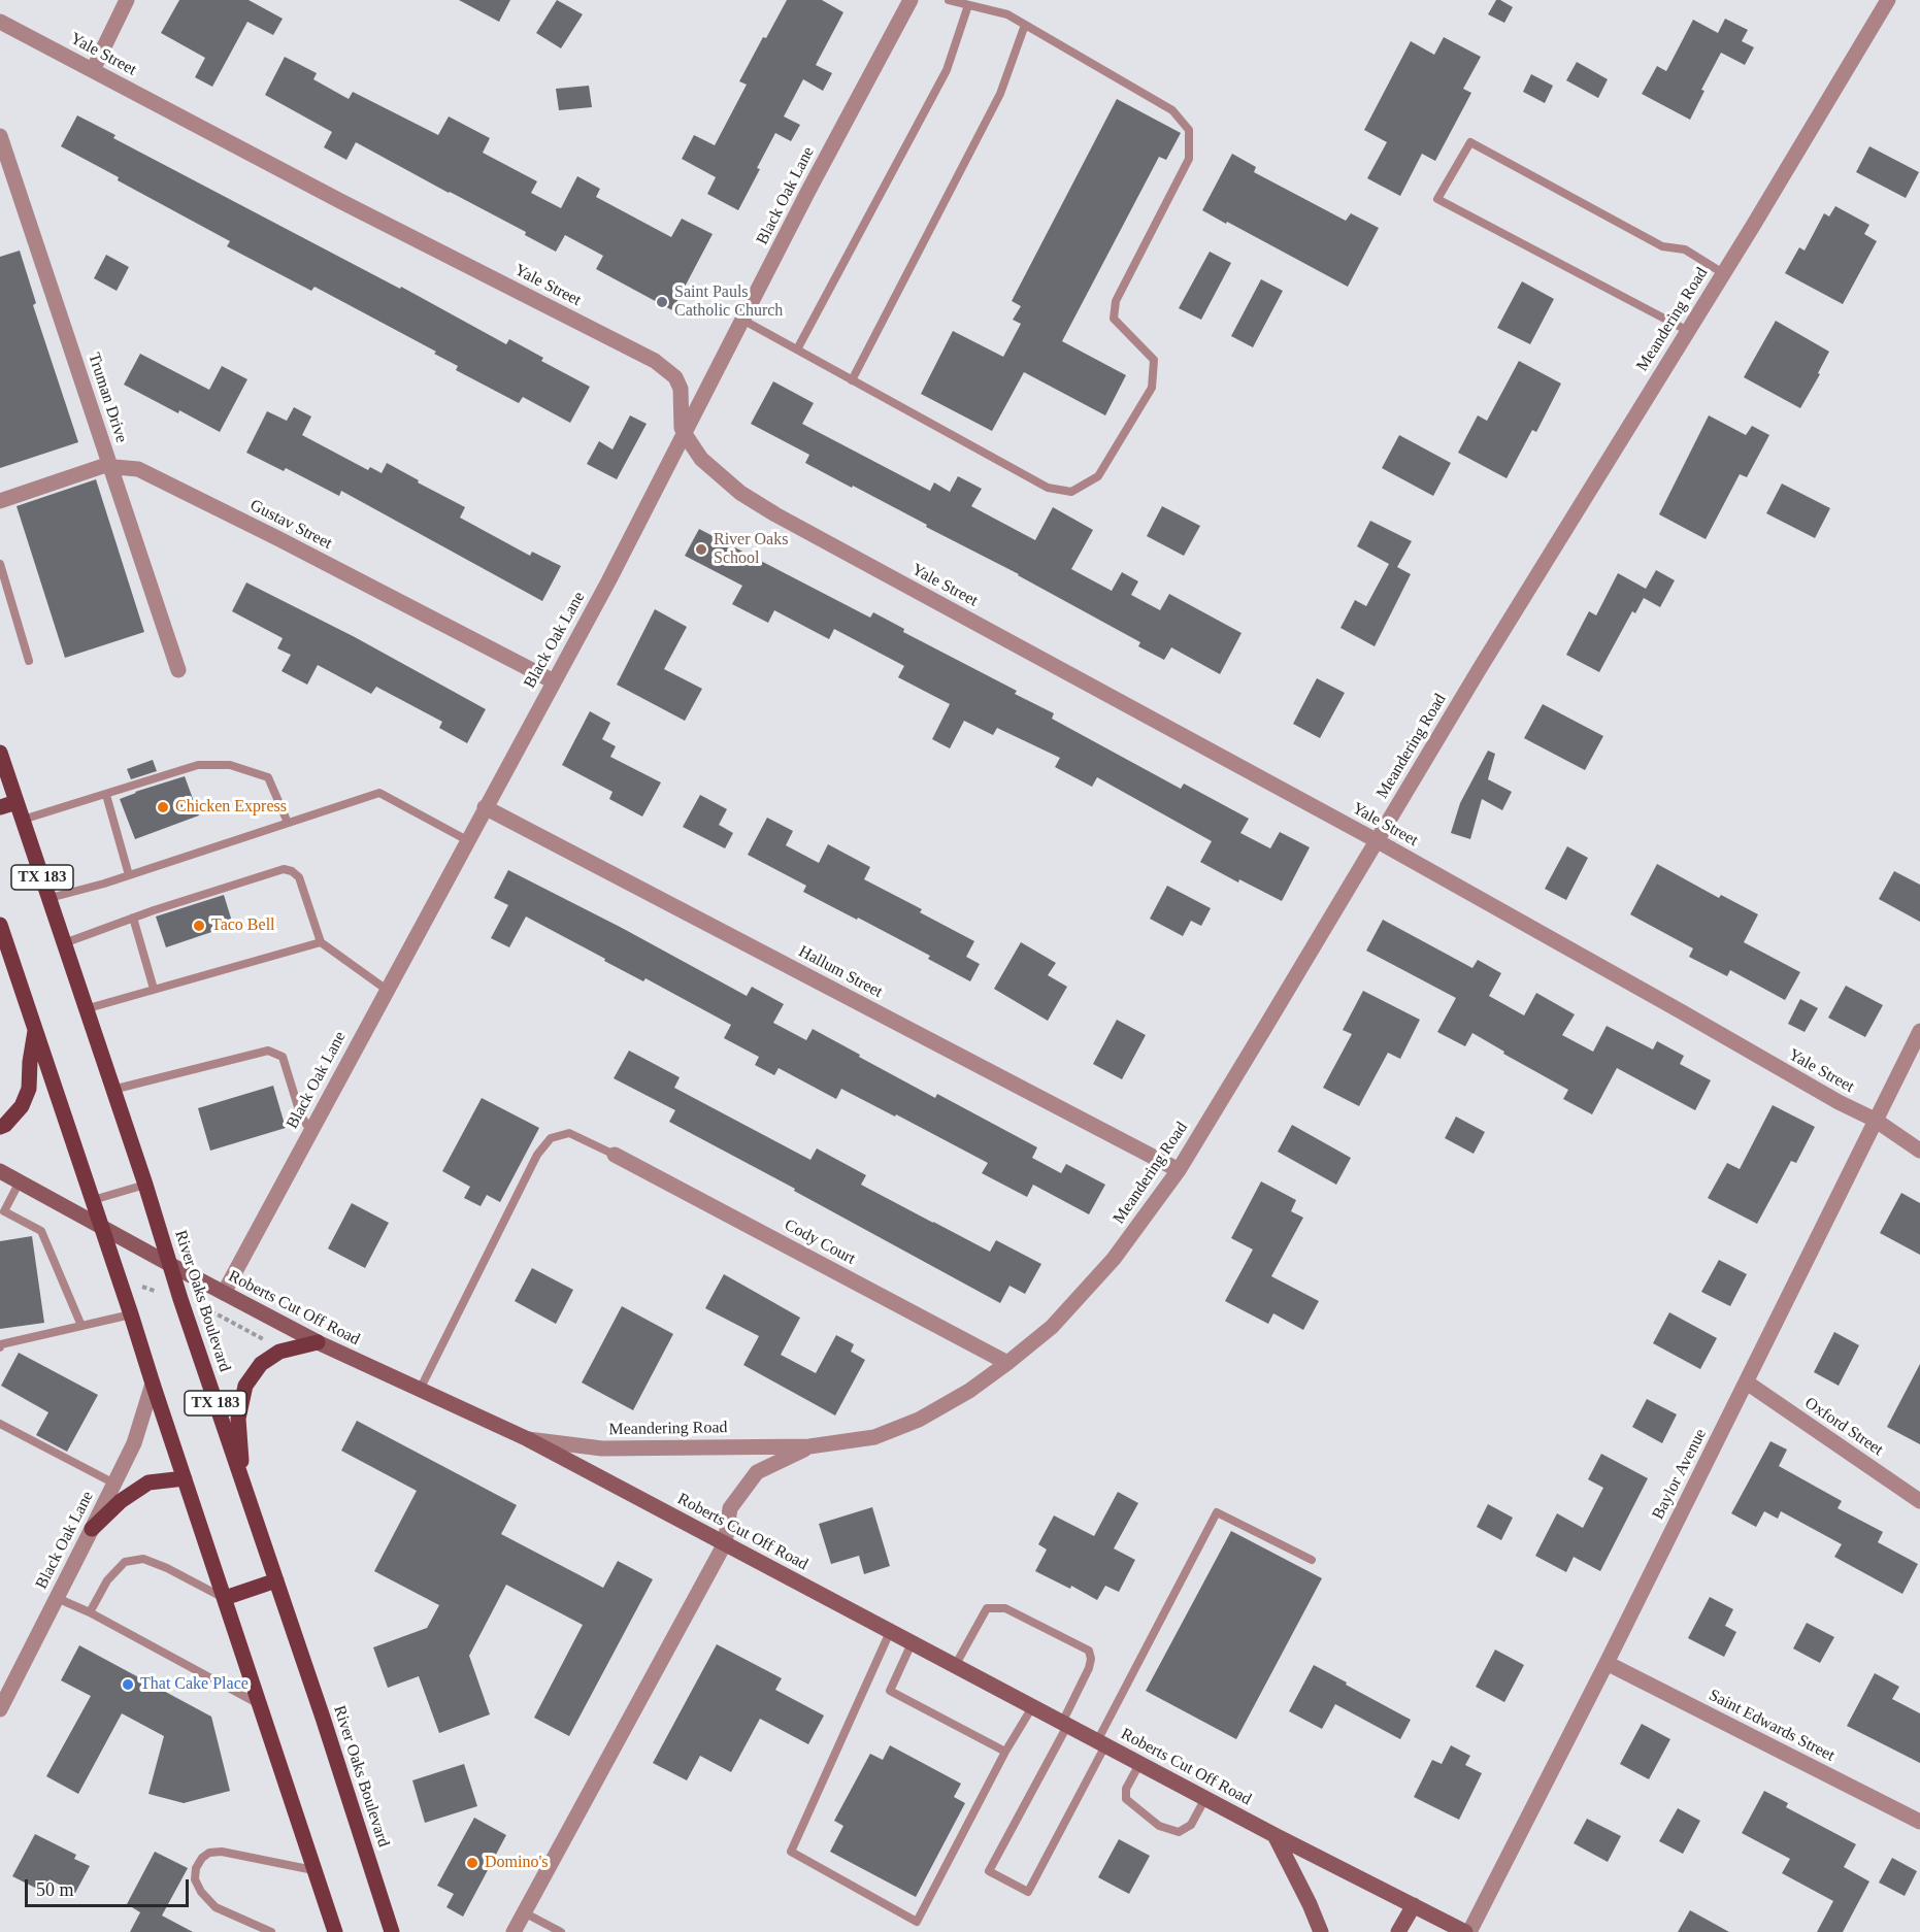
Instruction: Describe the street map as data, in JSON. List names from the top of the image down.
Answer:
{
  "streets": {
    "main road": ["TX 183", "River Oaks Boulevard"],
    "street": [
      "Yale Street",
      "Black Oak Lane",
      "Meandering Road",
      "Truman Drive",
      "Gustav Street",
      "Hallum Street",
      "Cody Court",
      "Roberts Cut Off Road",
      "Oxford Street",
      "Baylor Avenue",
      "Saint Edwards Street"
    ]
  },
  "crossings": [
    ["Yale Street", "Black Oak Lane"],
    ["Yale Street", "Meandering Road"],
    ["Yale Street", "Baylor Avenue"],
    ["Black Oak Lane", "Gustav Street"],
    ["Black Oak Lane", "TX 183"],
    ["Black Oak Lane", "Hallum Street"],
    ["Black Oak Lane", "Roberts Cut Off Road"],
    ["Meandering Road", "Hallum Street"],
    ["Meandering Road", "Cody Court"],
    ["Meandering Road", "Roberts Cut Off Road"],
    ["Truman Drive", "Gustav Street"],
    ["TX 183", "Roberts Cut Off Road"],
    ["River Oaks Boulevard", "Roberts Cut Off Road"],
    ["Roberts Cut Off Road", "Baylor Avenue"],
    ["Oxford Street", "Baylor Avenue"],
    ["Baylor Avenue", "Saint Edwards Street"]
  ],
  "places": [
    "Saint Pauls Catholic Church",
    "River Oaks School",
    "Chicken Express",
    "Taco Bell",
    "That Cake Place",
    "Domino's"
  ],
  "scale_bar": "50 m"
}
